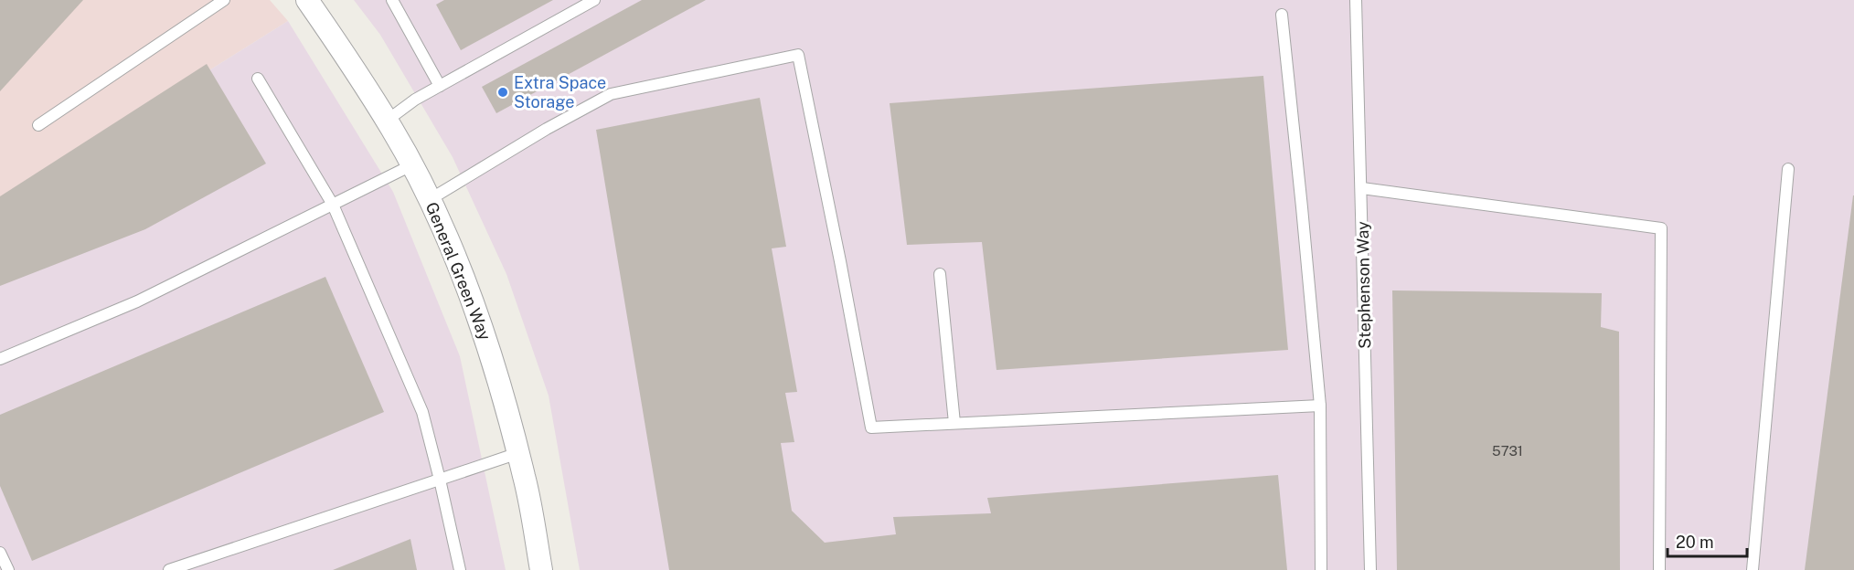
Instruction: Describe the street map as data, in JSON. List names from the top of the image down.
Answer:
{
  "streets": {
    "street": ["General Green Way"],
    "lane": ["Stephenson Way"]
  },
  "places": ["Extra Space Storage"],
  "house_numbers": ["5731"],
  "scale_bar": "20 m"
}
